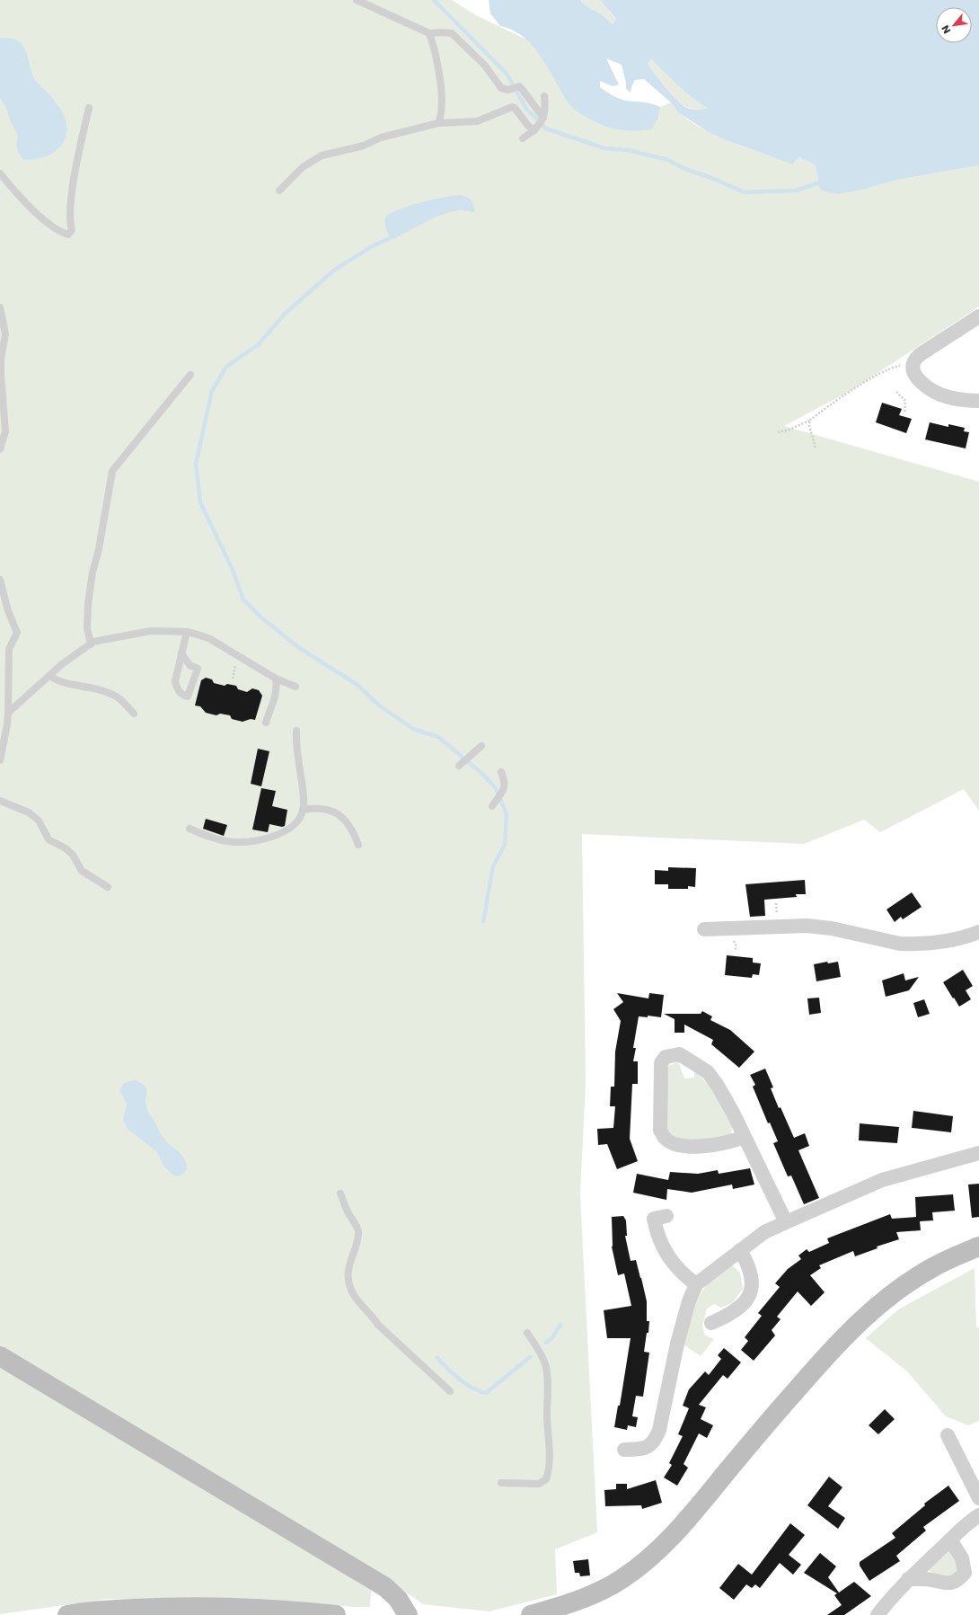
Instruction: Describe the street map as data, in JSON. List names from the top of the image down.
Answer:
{
  "north": "bottom left"
}
